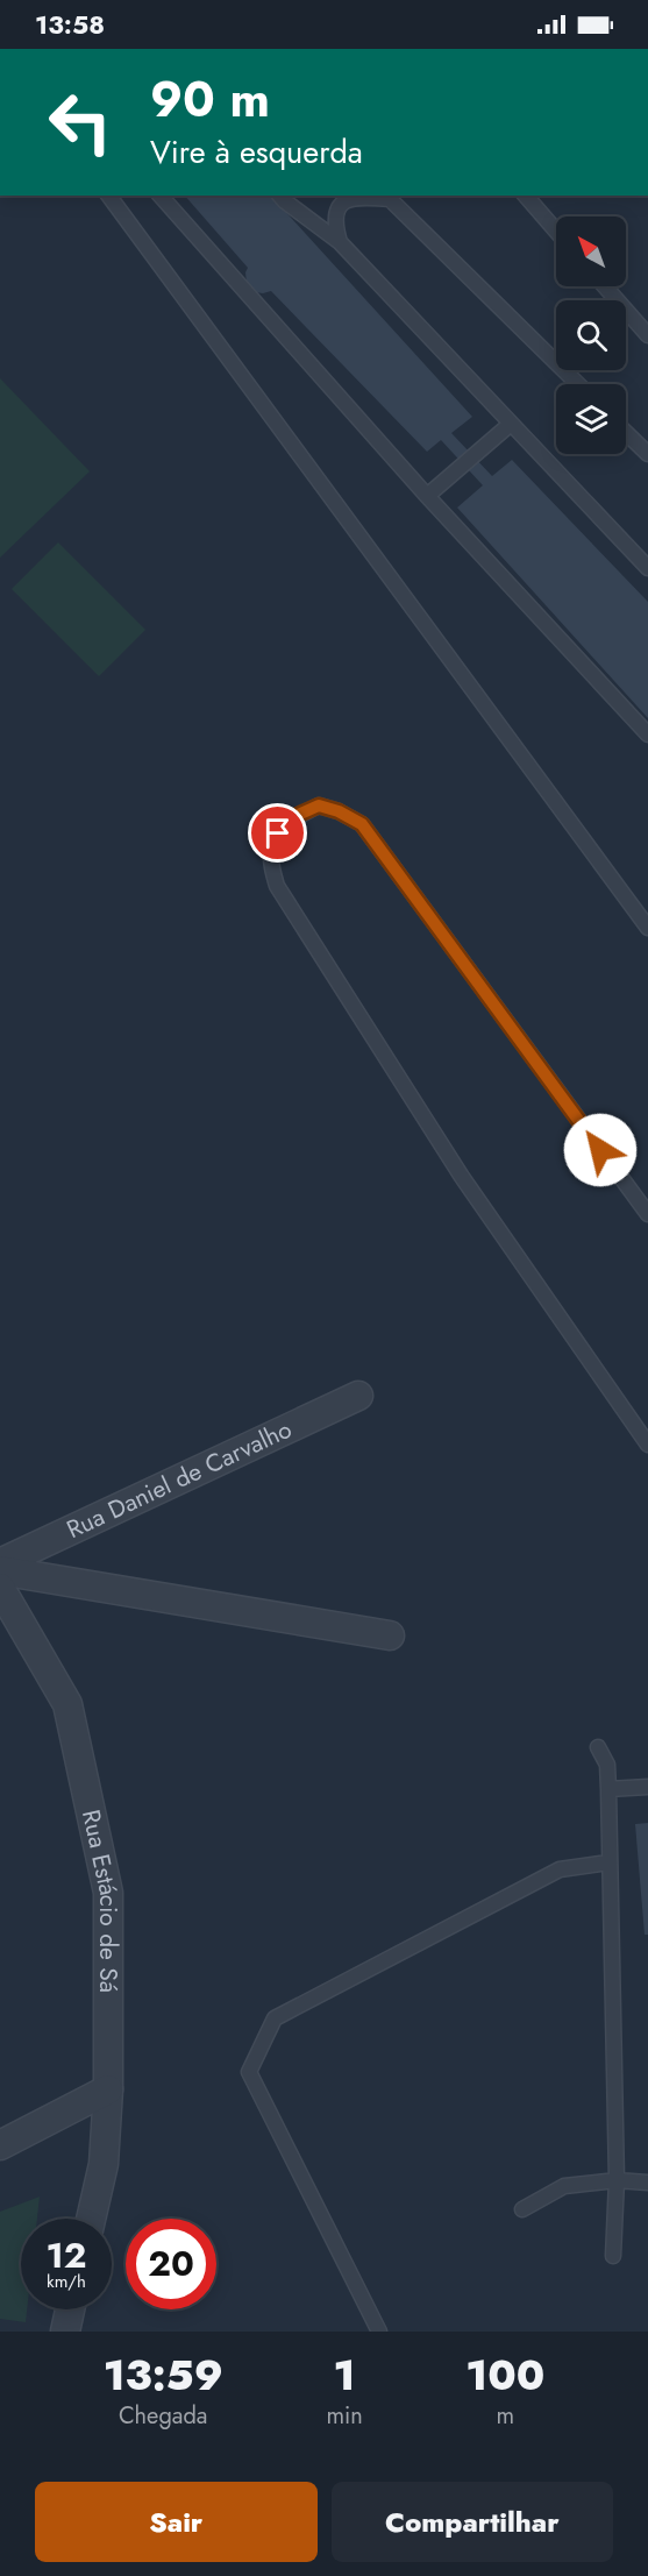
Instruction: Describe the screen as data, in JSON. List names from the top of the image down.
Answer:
{
  "streets": {
    "street": ["Rua Daniel de Carvalho", "Rua Estácio de Sá"]
  },
  "north": "top left",
  "page": {
    "status": "13:58",
    "turn": ["90 m", "Vire à esquerda"],
    "speed": "12 km/h",
    "limit": "20",
    "eta": [
      "13:59",
      "Chegada",
      "1",
      "min",
      "100",
      "m"
    ],
    "buttons": ["Sair", "Compartilhar"]
  }
}
